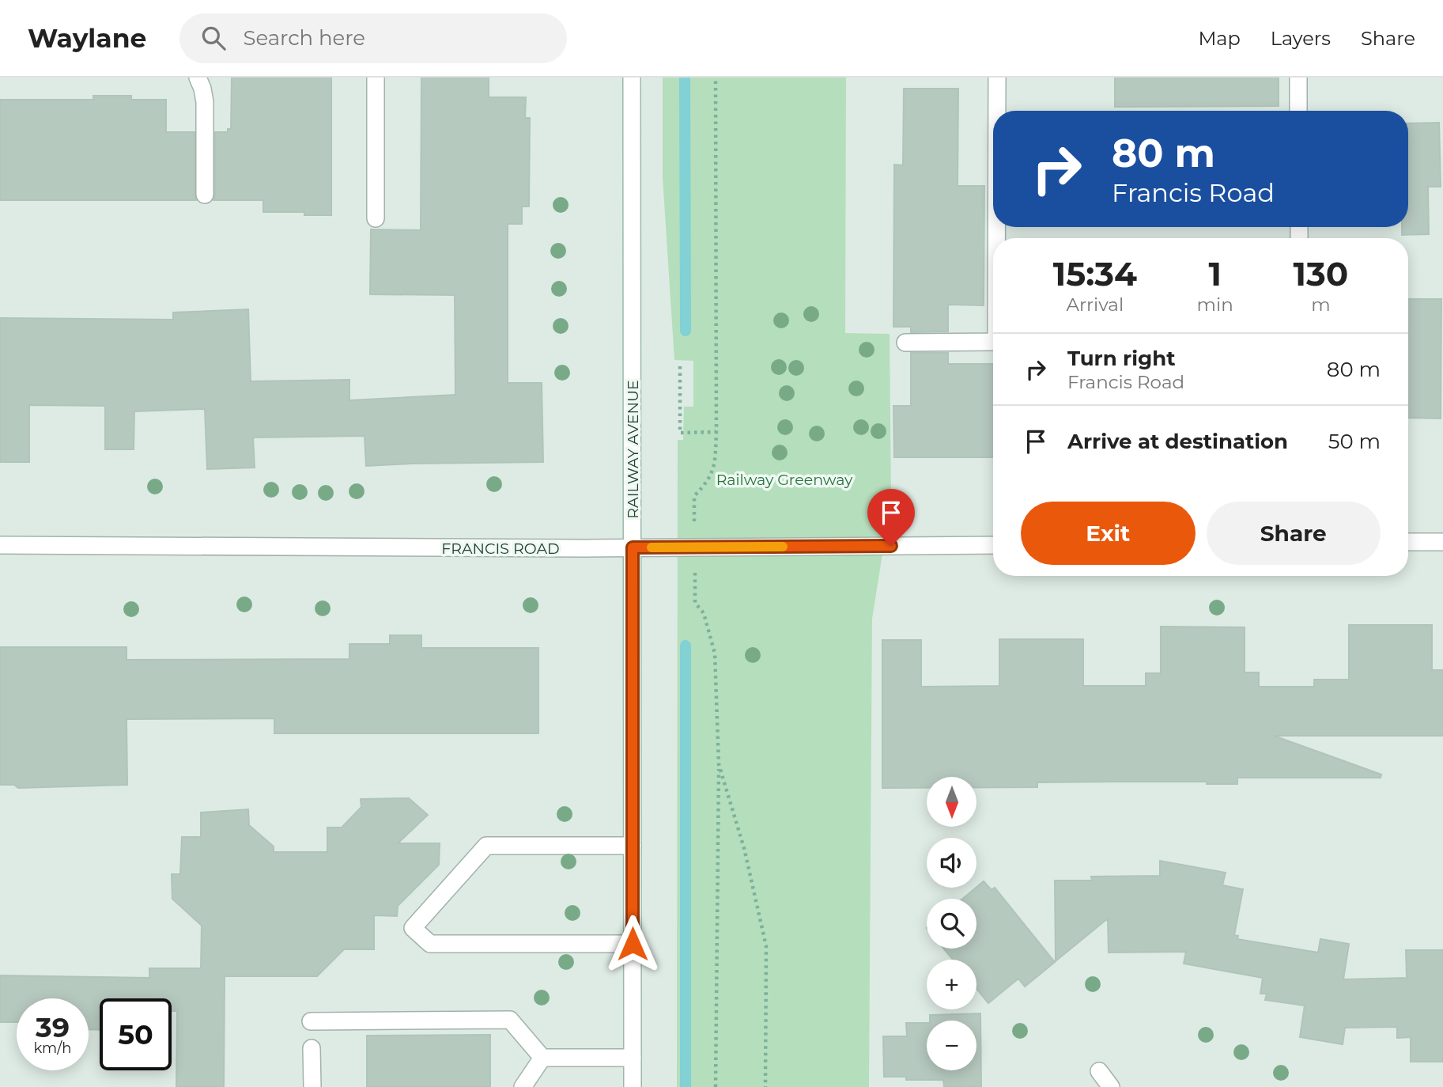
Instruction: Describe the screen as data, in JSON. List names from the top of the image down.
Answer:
{
  "streets": {
    "street": ["RAILWAY AVENUE", "FRANCIS ROAD"]
  },
  "crossings": [
    ["RAILWAY AVENUE", "FRANCIS ROAD"]
  ],
  "parks": ["Railway Greenway"],
  "north": "bottom",
  "page": {
    "header": "Waylane",
    "search": "Search here",
    "nav": ["Map", "Layers", "Share"],
    "turn": ["80 m", "Francis Road"],
    "eta": [
      "15:34",
      "Arrival",
      "1",
      "min",
      "130",
      "m"
    ],
    "list": [
      {
        "name": "Turn right",
        "note": "Francis Road",
        "value": "80 m"
      },
      {
        "name": "Arrive at destination",
        "value": "50 m"
      }
    ],
    "buttons": ["Exit", "Share"],
    "map_buttons": ["+", "−"],
    "speed": "39 km/h",
    "limit": "50"
  }
}
